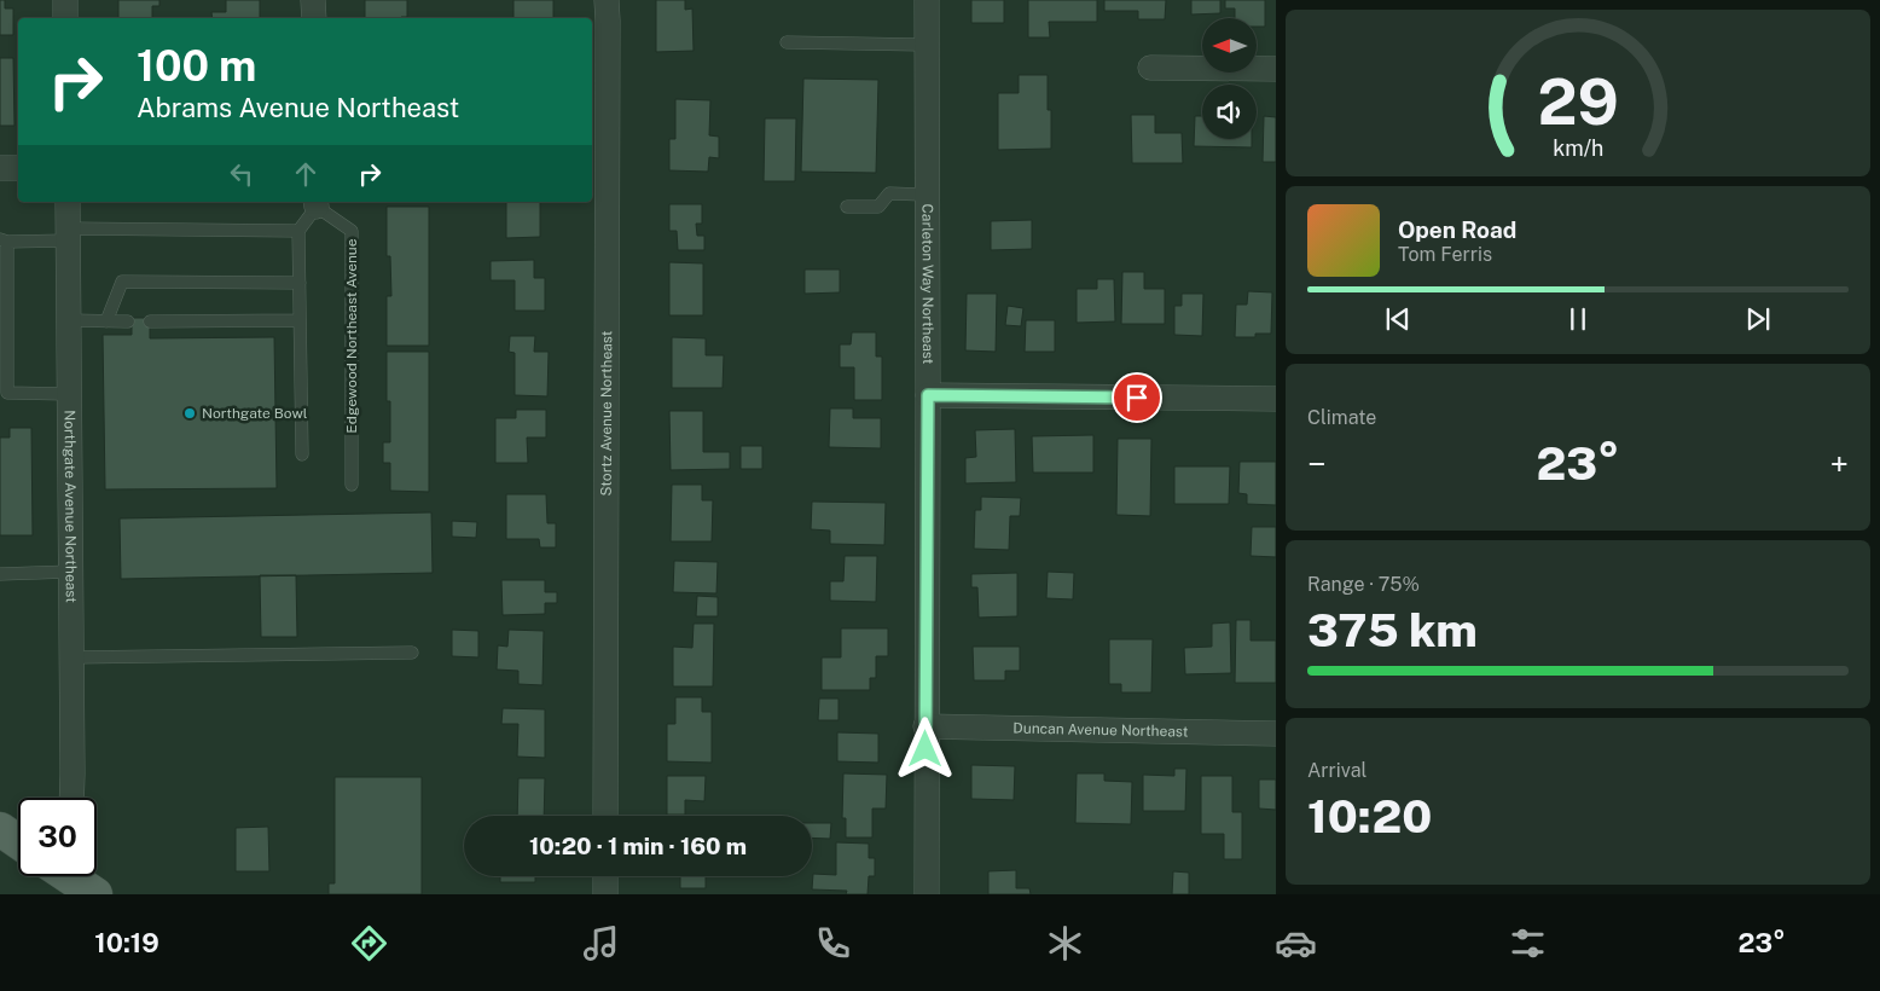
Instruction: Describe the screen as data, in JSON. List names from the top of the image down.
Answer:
{
  "streets": {
    "street": [
      "Carleton Way Northeast",
      "Stortz Avenue Northeast",
      "Northgate Avenue Northeast",
      "Duncan Avenue Northeast"
    ],
    "lane": ["Edgewood Northeast Avenue"]
  },
  "crossings": [
    ["Carleton Way Northeast", "Duncan Avenue Northeast"]
  ],
  "places": ["Northgate Bowl"],
  "north": "left",
  "page": {
    "turn": ["100 m", "Abrams Avenue Northeast"],
    "song": ["Open Road", "Tom Ferris"],
    "tile": [
      "Climate",
      ["Range · 75%", "375 km"],
      ["Arrival", "10:20"]
    ],
    "heat": ["−", "23°", "+"],
    "limit": "30",
    "trip": "10:20 · 1 min · 160 m",
    "tabs": ["10:19", "23°"],
    "gauge": ["29", "km/h"]
  }
}
